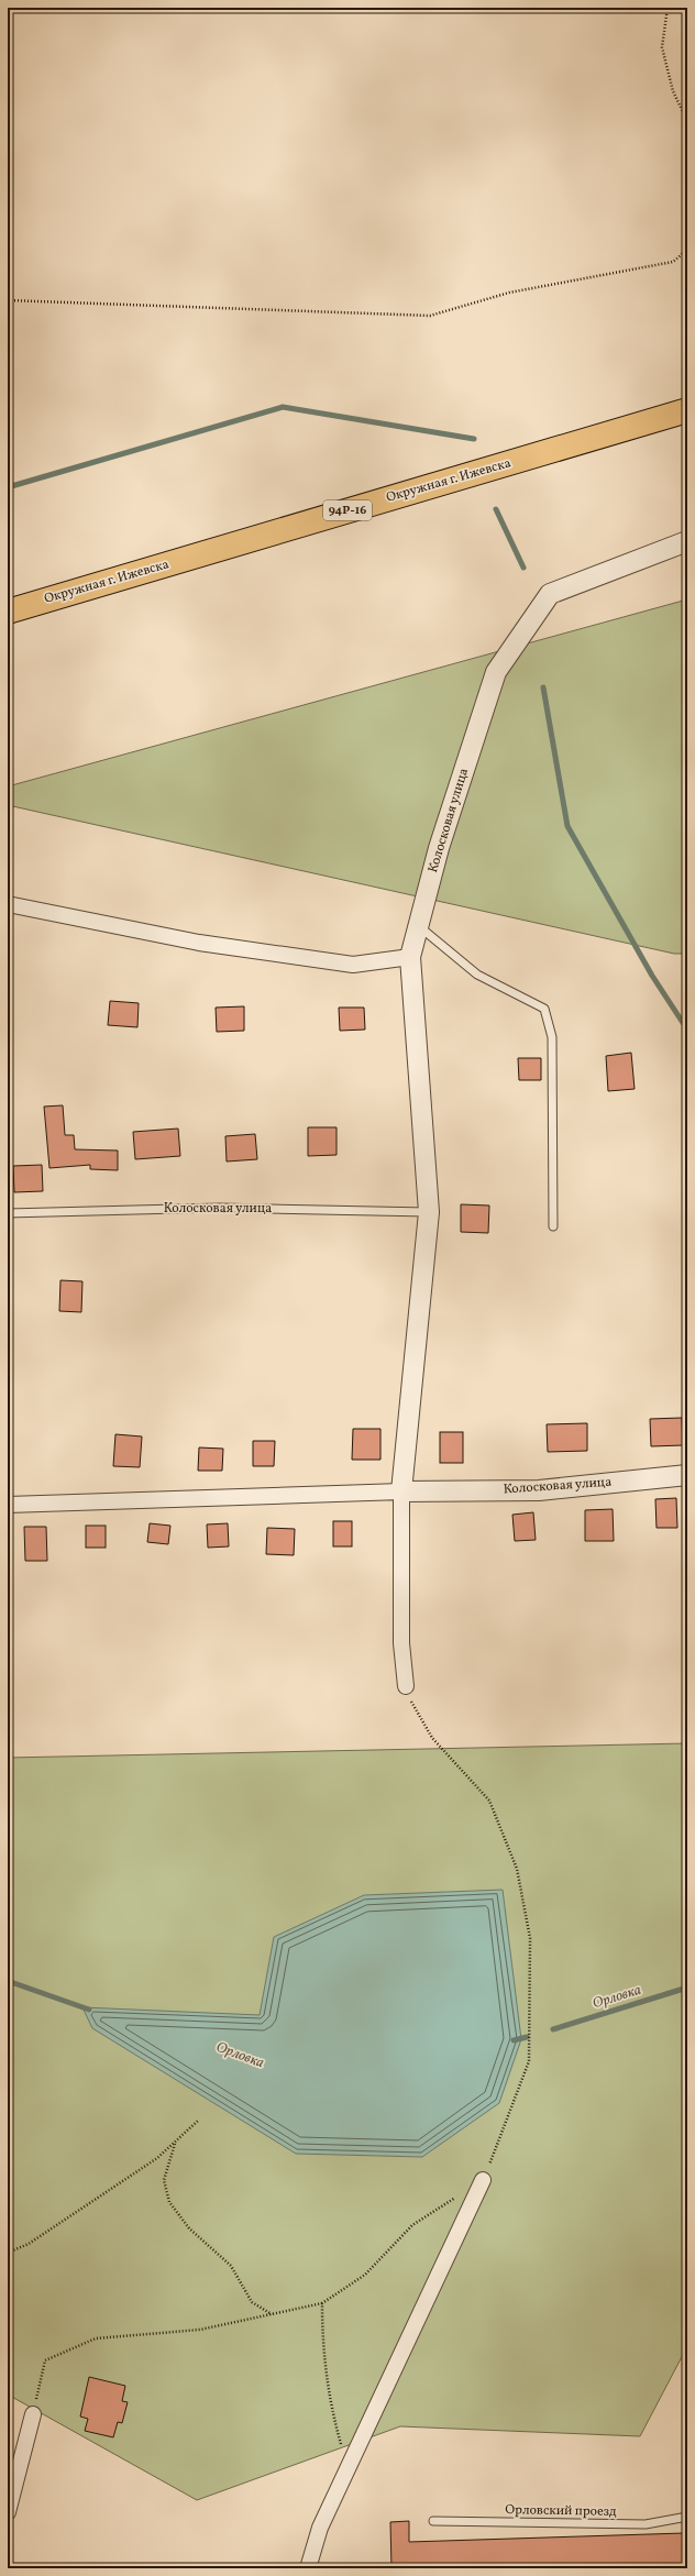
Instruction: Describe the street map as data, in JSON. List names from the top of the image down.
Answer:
{
  "streets": {
    "main road": ["Окружная г. Ижевска", "94Р-16"],
    "street": ["Колосковая улица"],
    "lane": ["Орловский проезд"]
  },
  "water": ["Орловка"]
}
